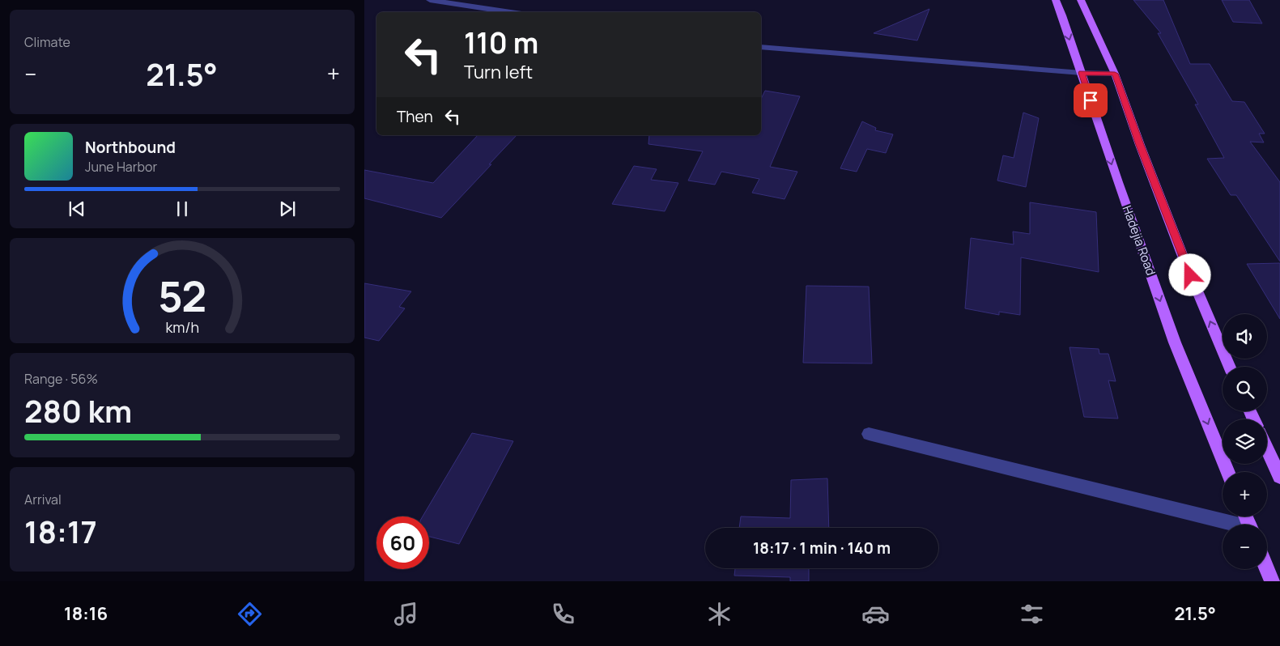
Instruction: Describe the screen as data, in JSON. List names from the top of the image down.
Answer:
{
  "streets": {
    "main road": ["Hadejia Road"]
  },
  "page": {
    "tile": [
      "Climate",
      ["Range · 56%", "280 km"],
      ["Arrival", "18:17"]
    ],
    "turn": ["110 m", "Turn left"],
    "heat": ["−", "21.5°", "+"],
    "then": "Then",
    "song": ["Northbound", "June Harbor"],
    "map_buttons": ["+", "−"],
    "limit": "60",
    "trip": "18:17 · 1 min · 140 m",
    "tabs": ["18:16", "21.5°"],
    "gauge": ["52", "km/h"]
  }
}
